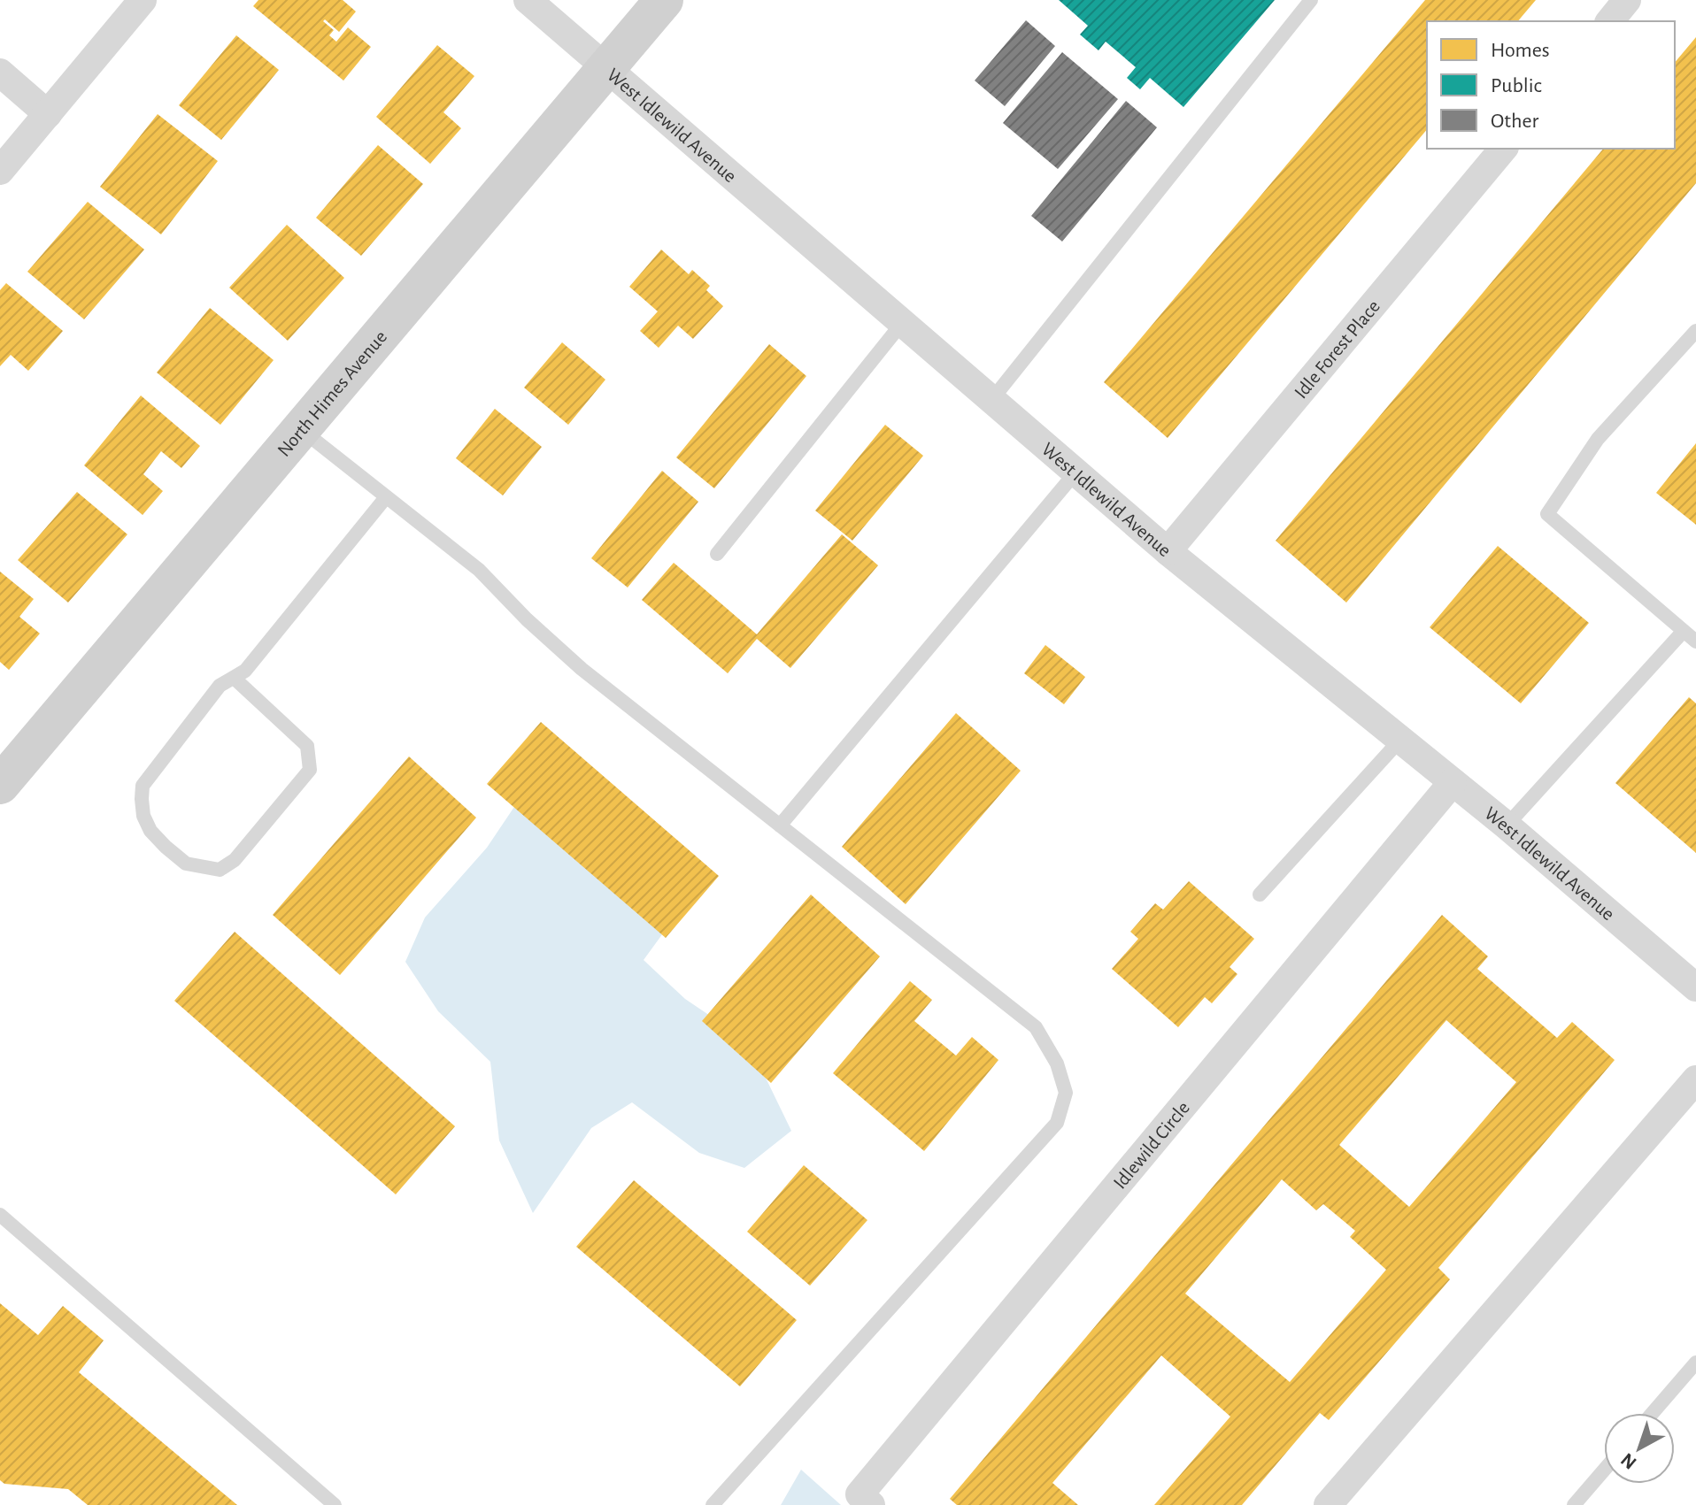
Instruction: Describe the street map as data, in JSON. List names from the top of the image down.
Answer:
{
  "streets": {
    "street": [
      "West Idlewild Avenue",
      "Idle Forest Place",
      "North Himes Avenue",
      "Idlewild Circle"
    ]
  },
  "crossings": [
    ["West Idlewild Avenue", "Idle Forest Place"],
    ["West Idlewild Avenue", "North Himes Avenue"],
    ["West Idlewild Avenue", "Idlewild Circle"]
  ],
  "legend": ["Homes", "Public", "Other"],
  "north": "bottom left"
}
